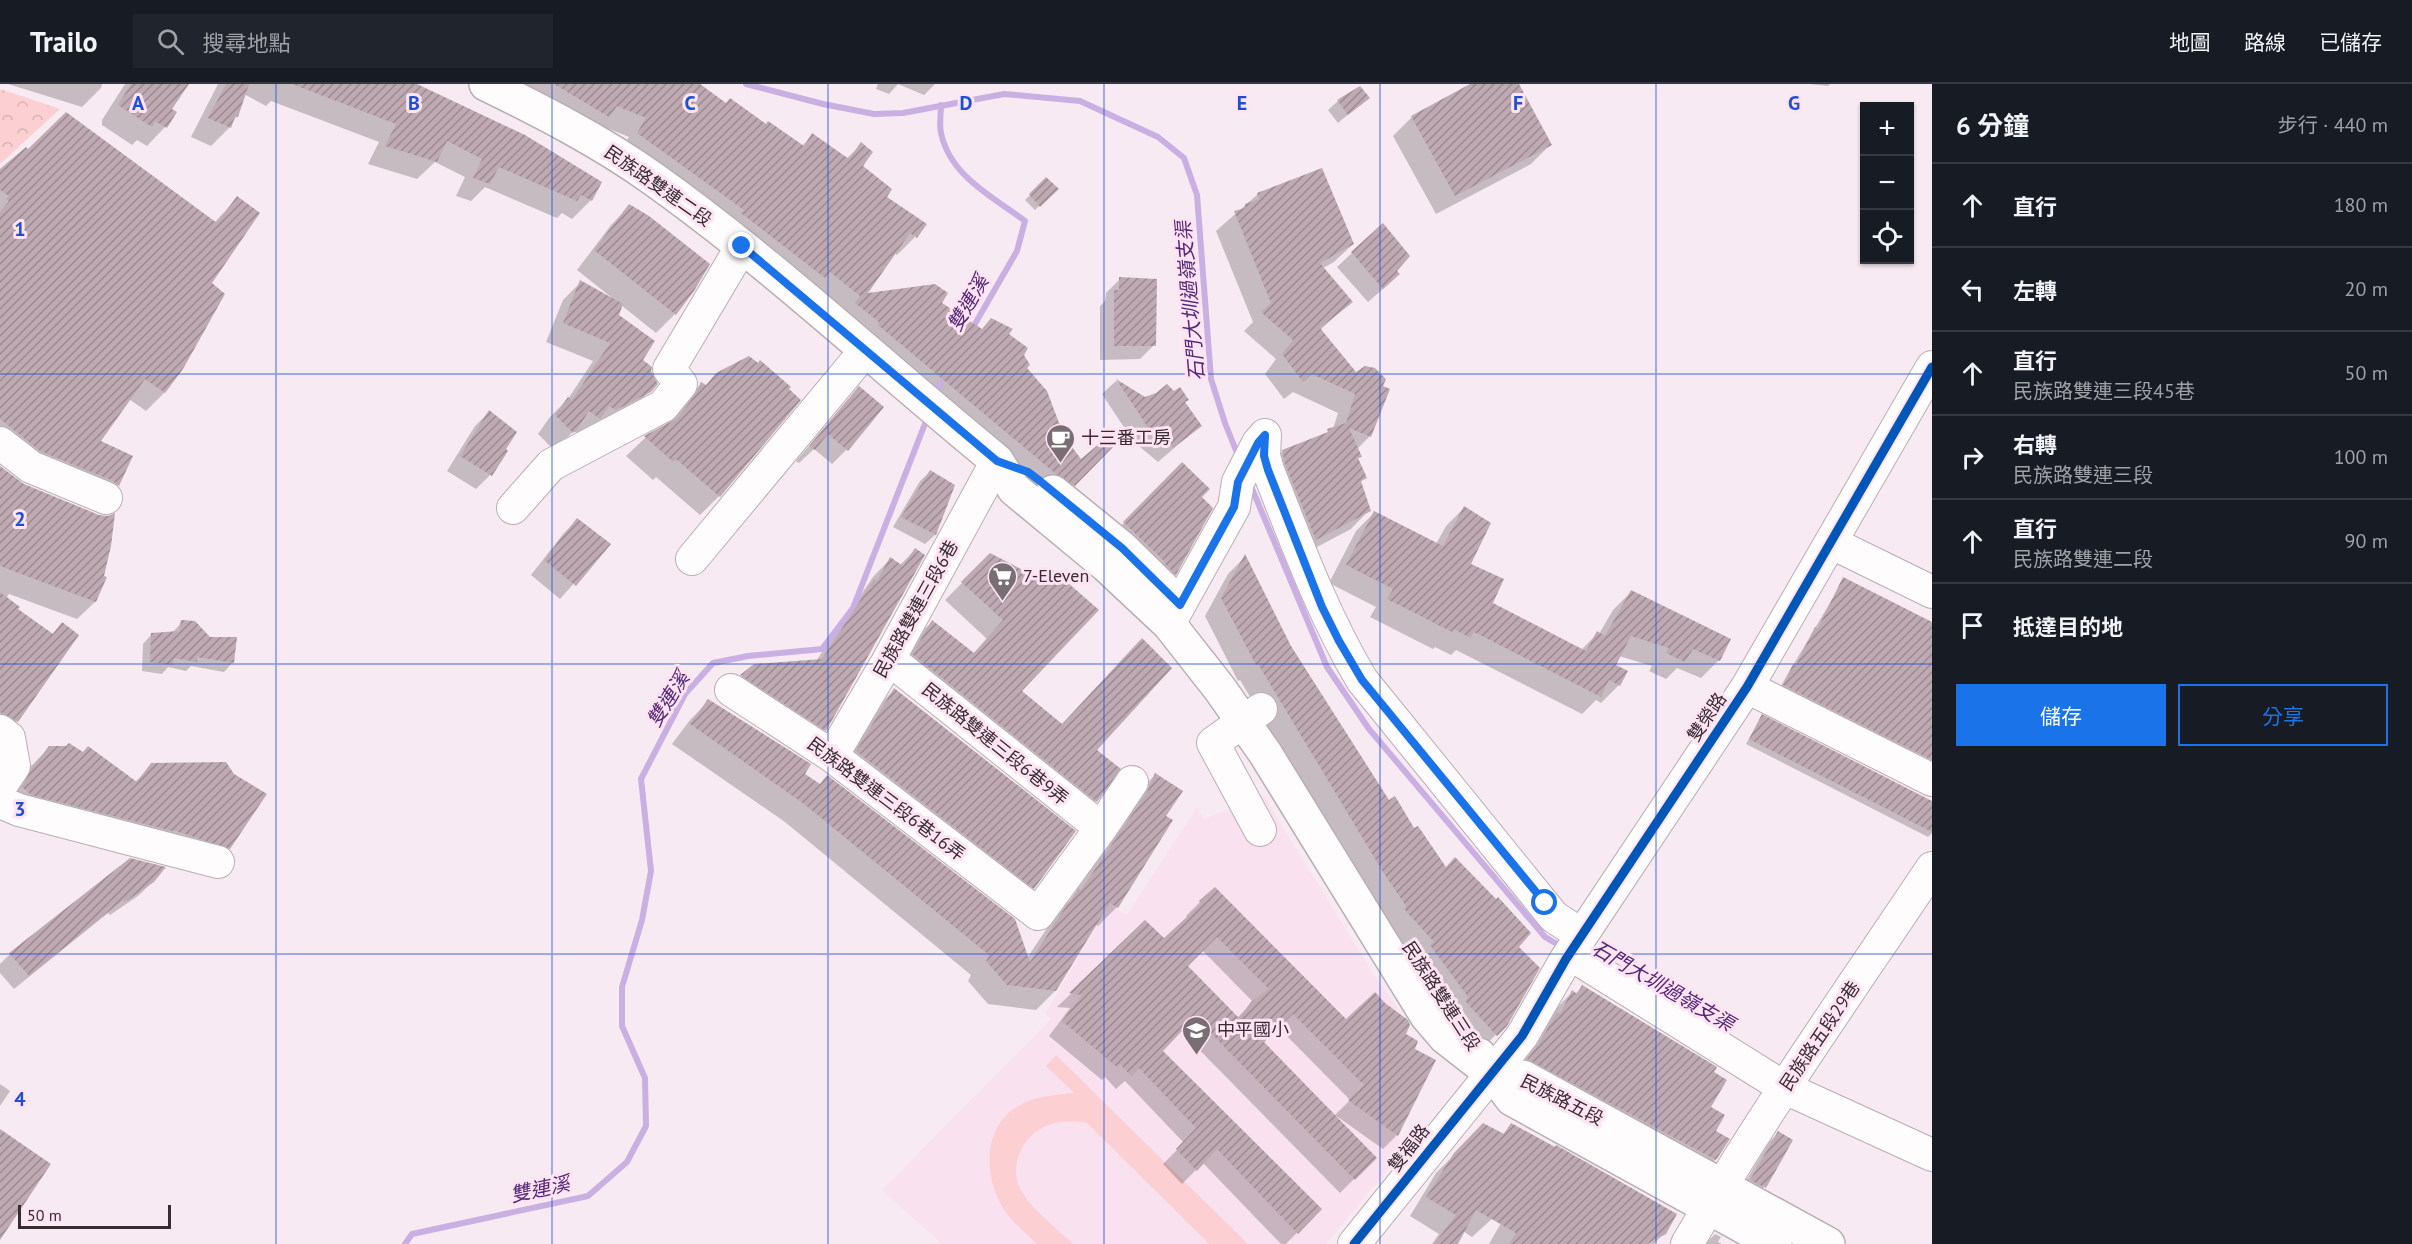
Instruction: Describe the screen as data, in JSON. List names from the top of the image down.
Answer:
{
  "streets": {
    "main road": ["民族路雙連二段", "民族路雙連三段", "民族路五段"],
    "street": [
      "民族路雙連三段6巷",
      "雙榮路",
      "民族路雙連三段6巷9弄",
      "民族路雙連三段6巷16弄",
      "民族路五段29巷",
      "雙福路"
    ]
  },
  "crossings": [
    ["民族路雙連二段", "民族路雙連三段"],
    ["民族路雙連三段6巷", "民族路雙連三段6巷9弄"],
    ["民族路雙連三段6巷", "民族路雙連三段6巷16弄"],
    ["民族路雙連三段6巷", "民族路雙連三段"],
    ["雙榮路", "民族路雙連三段"],
    ["雙榮路", "民族路五段"],
    ["雙榮路", "雙福路"],
    ["民族路雙連三段6巷9弄", "民族路雙連三段6巷16弄"],
    ["民族路雙連三段", "民族路五段"],
    ["民族路雙連三段", "雙福路"],
    ["民族路五段29巷", "民族路五段"],
    ["民族路五段", "雙福路"]
  ],
  "water": ["石門大圳過嶺支渠", "雙連溪"],
  "places": {
    "cafe": ["十三番工房"],
    "supermarket": ["7-Eleven"],
    "school or university": ["中平國小"]
  },
  "scale_bar": "50 m",
  "page": {
    "header": "Trailo",
    "search": "搜尋地點",
    "nav": ["地圖", "路線", "已儲存"],
    "heading": ["6 分鐘", "步行 · 440 m"],
    "map_buttons": ["+", "−"],
    "list": [
      ["直行", "180 m"],
      ["左轉", "20 m"],
      ["直行", "民族路雙連三段45巷", "50 m"],
      ["右轉", "民族路雙連三段", "100 m"],
      ["直行", "民族路雙連二段", "90 m"],
      "抵達目的地"
    ],
    "buttons": ["儲存", "分享"],
    "scale": "50 m"
  },
  "grid": {
    "columns": [
      "A",
      "B",
      "C",
      "D",
      "E",
      "F",
      "G"
    ],
    "rows": [
      "1",
      "2",
      "3",
      "4"
    ]
  }
}
